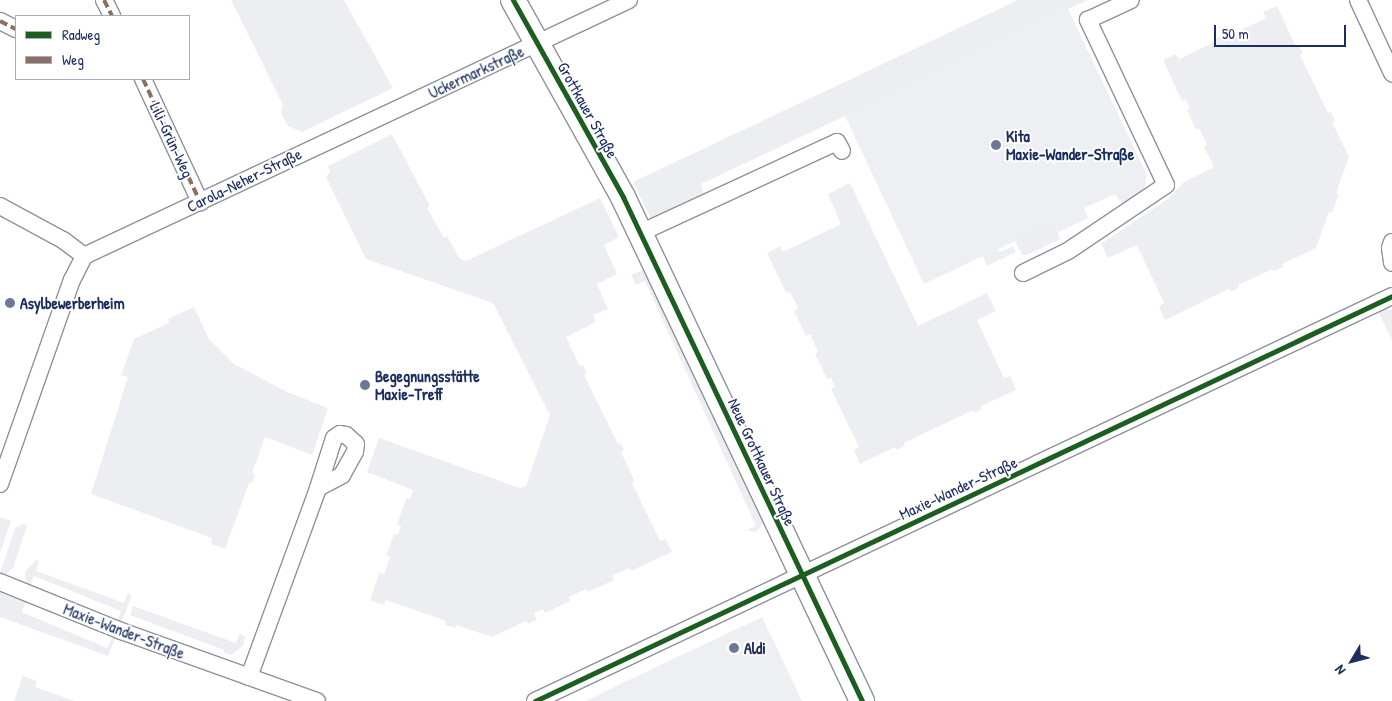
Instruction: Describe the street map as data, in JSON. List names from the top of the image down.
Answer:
{
  "streets": {
    "street": [
      "Uckermarkstraße",
      "Grottkauer Straße",
      "Lili-Grün-Weg",
      "Carola-Neher-Straße",
      "Neue Grottkauer Straße",
      "Maxie-Wander-Straße"
    ]
  },
  "crossings": [
    ["Uckermarkstraße", "Grottkauer Straße"],
    ["Uckermarkstraße", "Carola-Neher-Straße"],
    ["Grottkauer Straße", "Neue Grottkauer Straße"],
    ["Lili-Grün-Weg", "Carola-Neher-Straße"],
    ["Neue Grottkauer Straße", "Maxie-Wander-Straße"]
  ],
  "places": [
    "Kita Maxie-Wander-Straße",
    "Asylbewerberheim",
    "Begegnungsstätte Maxie-Treff",
    "Aldi"
  ],
  "legend": ["Radweg", "Weg"],
  "scale_bar": "50 m",
  "north": "bottom left"
}
